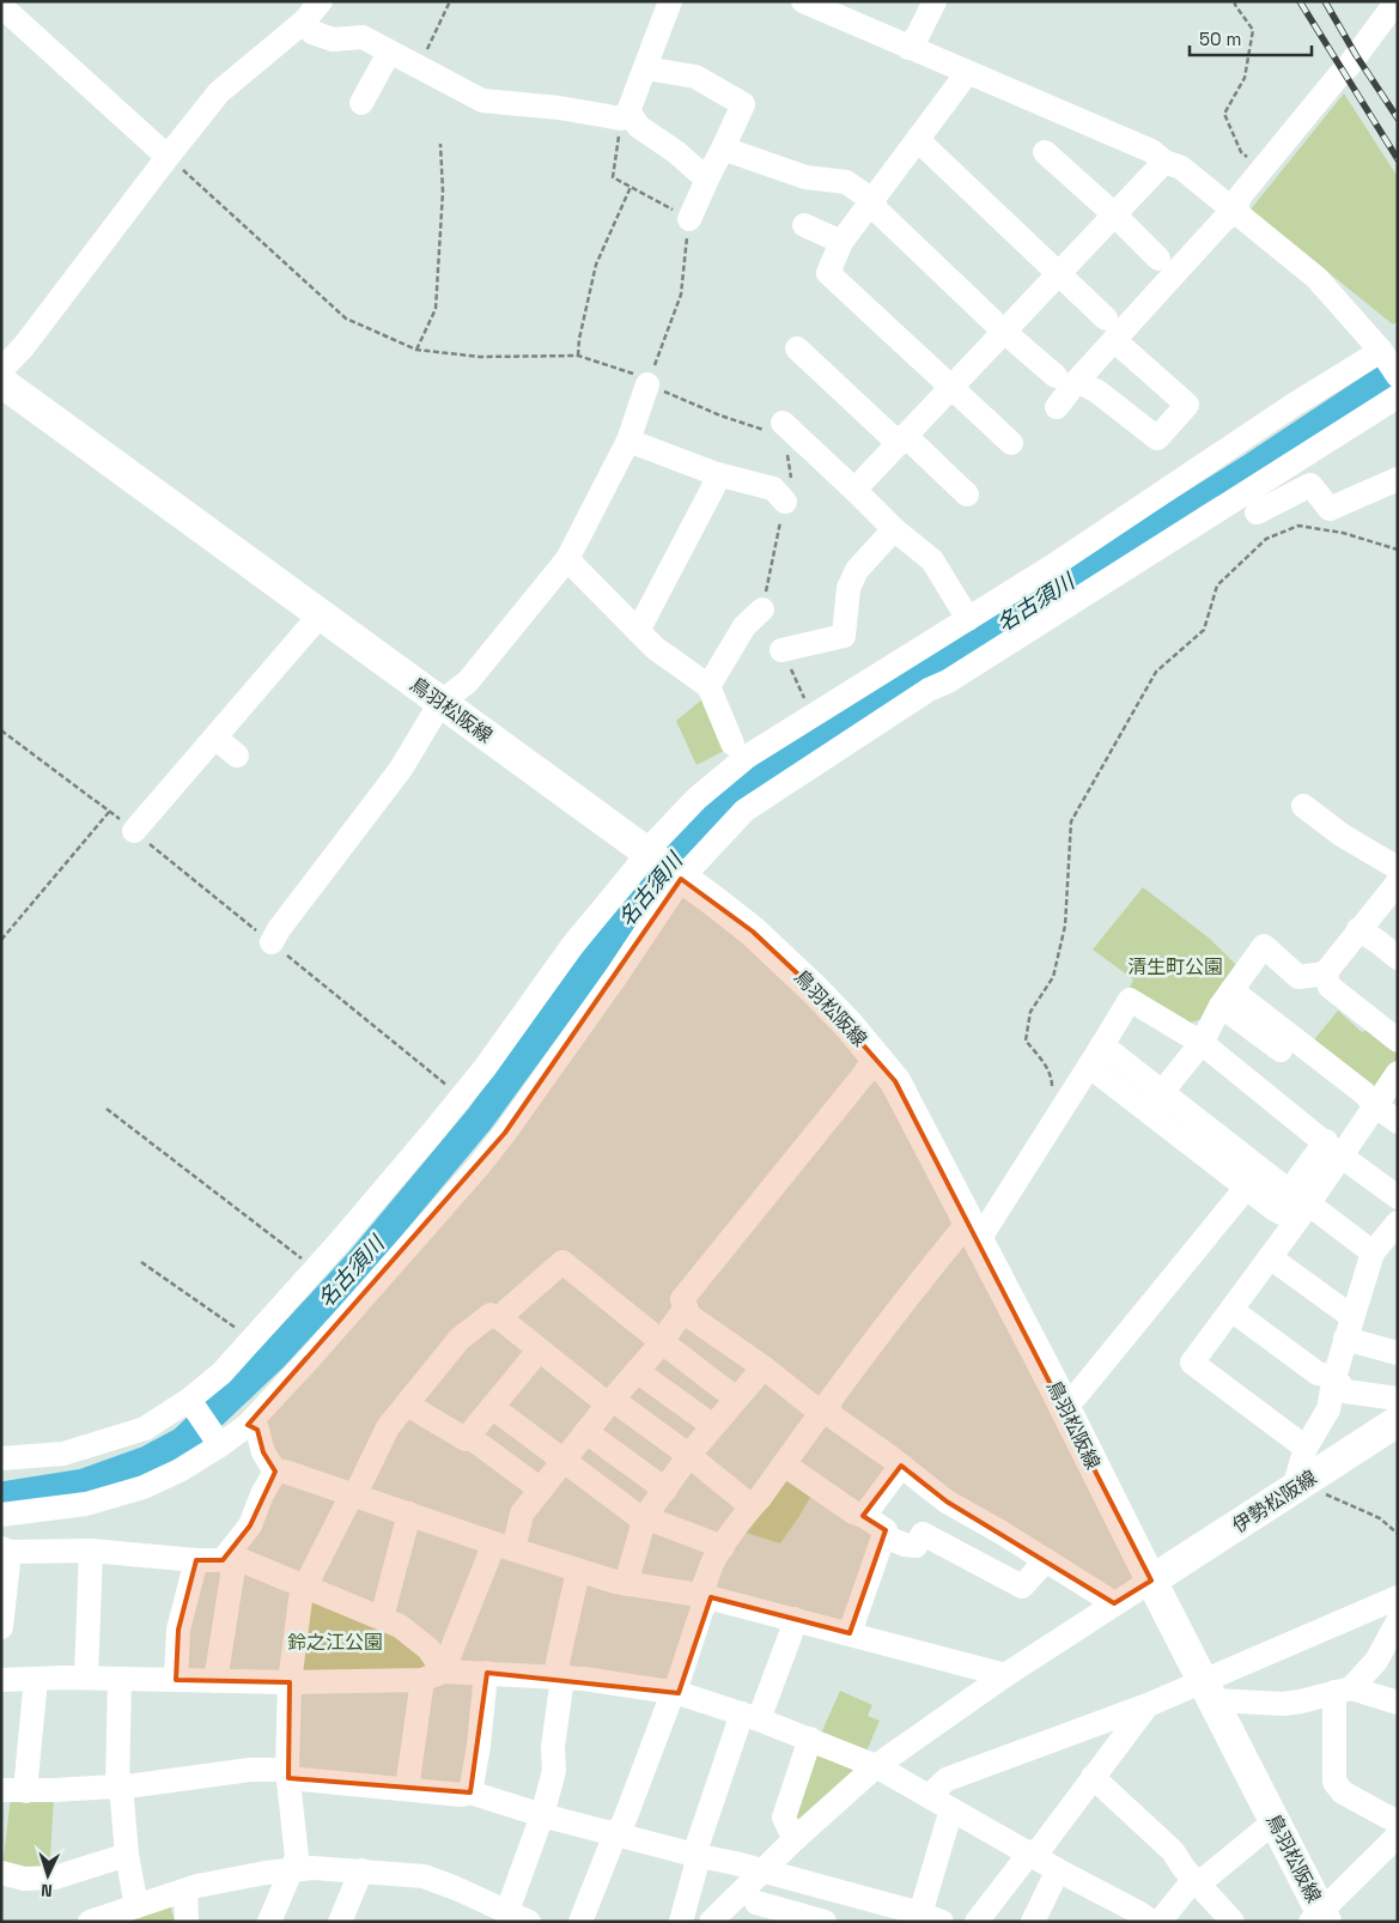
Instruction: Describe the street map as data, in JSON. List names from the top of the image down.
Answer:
{
  "streets": {
    "main road": ["鳥羽松阪線", "伊勢松阪線"]
  },
  "crossings": [
    ["鳥羽松阪線", "伊勢松阪線"]
  ],
  "water": ["名古須川"],
  "parks": ["清生町公園", "鈴之江公園"],
  "scale_bar": "50 m",
  "north": "bottom"
}
